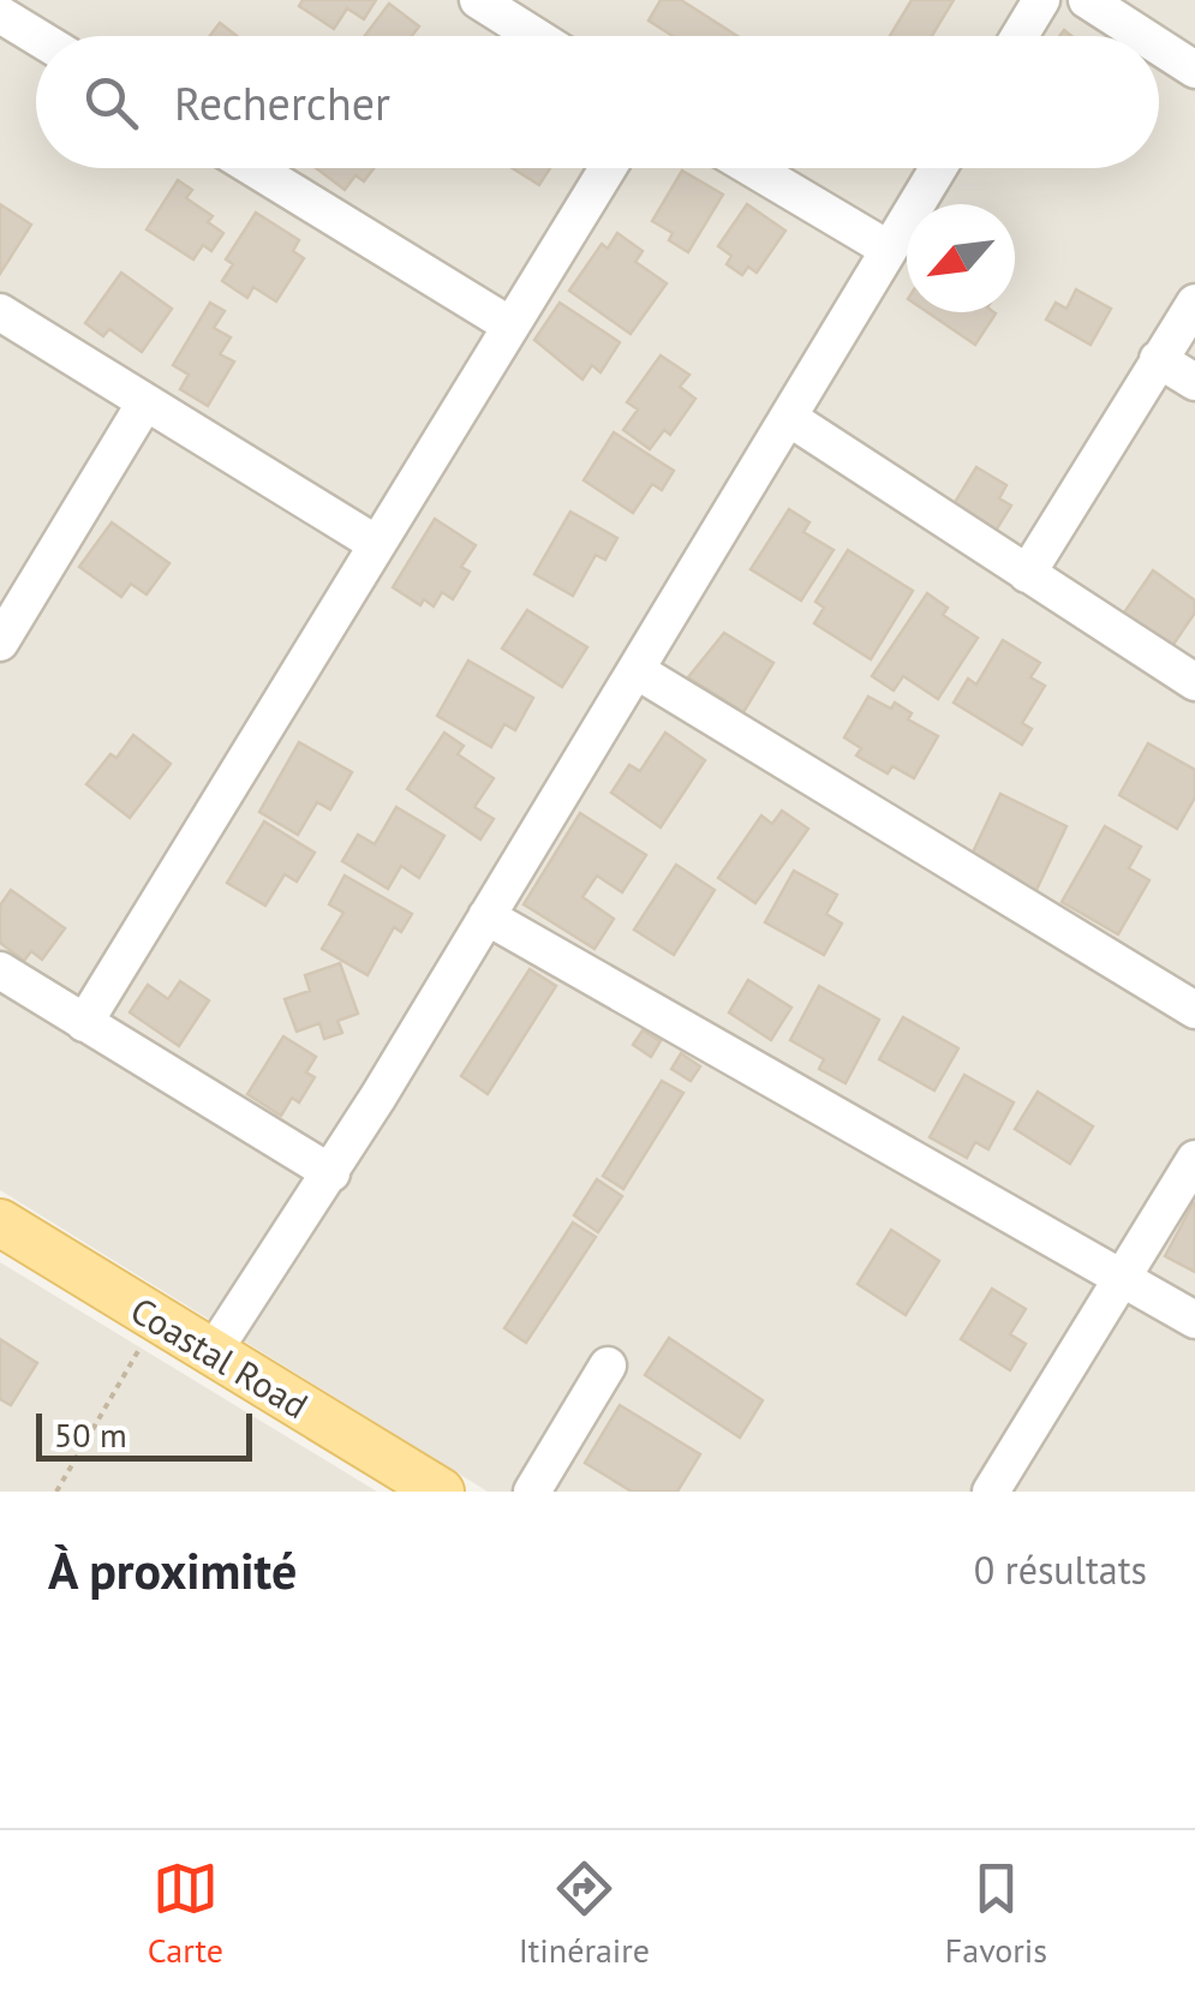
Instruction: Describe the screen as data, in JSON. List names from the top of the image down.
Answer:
{
  "streets": {
    "main road": ["Coastal Road"]
  },
  "scale_bar": "50 m",
  "north": "bottom left",
  "page": {
    "search": "Rechercher",
    "scale": "50 m",
    "heading": ["À proximité", "0 résultats"],
    "nav": ["Carte", "Itinéraire", "Favoris"]
  }
}
